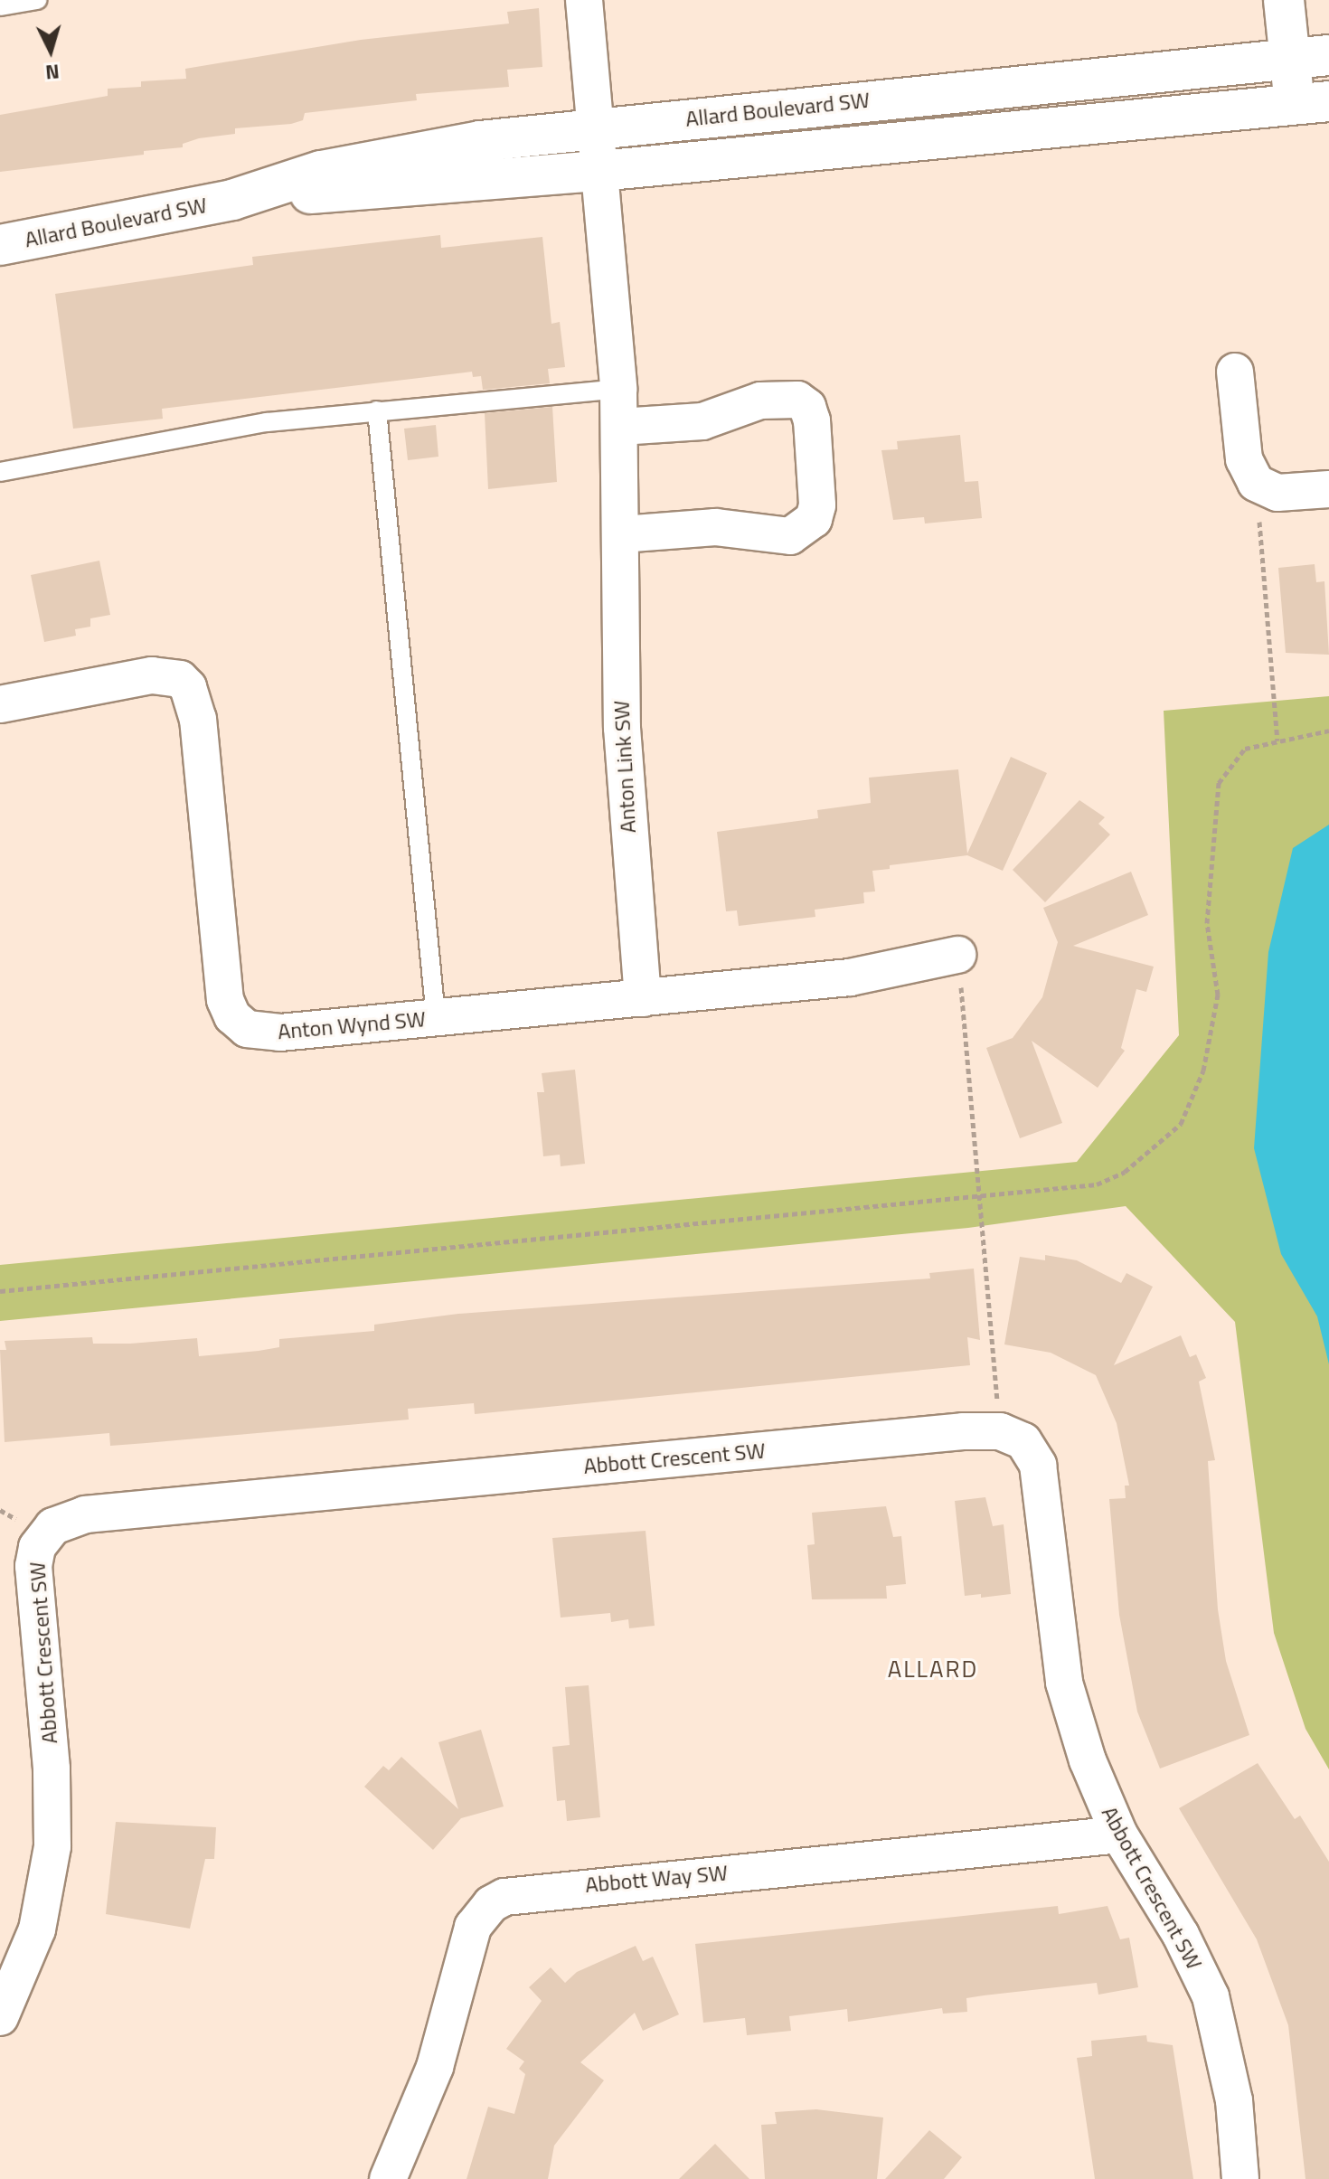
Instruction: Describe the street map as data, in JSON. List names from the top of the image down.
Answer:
{
  "streets": {
    "street": [
      "Allard Boulevard SW",
      "Anton Link SW",
      "Anton Wynd SW",
      "Abbott Crescent SW",
      "Abbott Way SW"
    ]
  },
  "crossings": [
    ["Allard Boulevard SW", "Anton Link SW"],
    ["Anton Link SW", "Anton Wynd SW"],
    ["Abbott Crescent SW", "Abbott Way SW"]
  ],
  "districts": ["ALLARD"],
  "north": "bottom"
}
